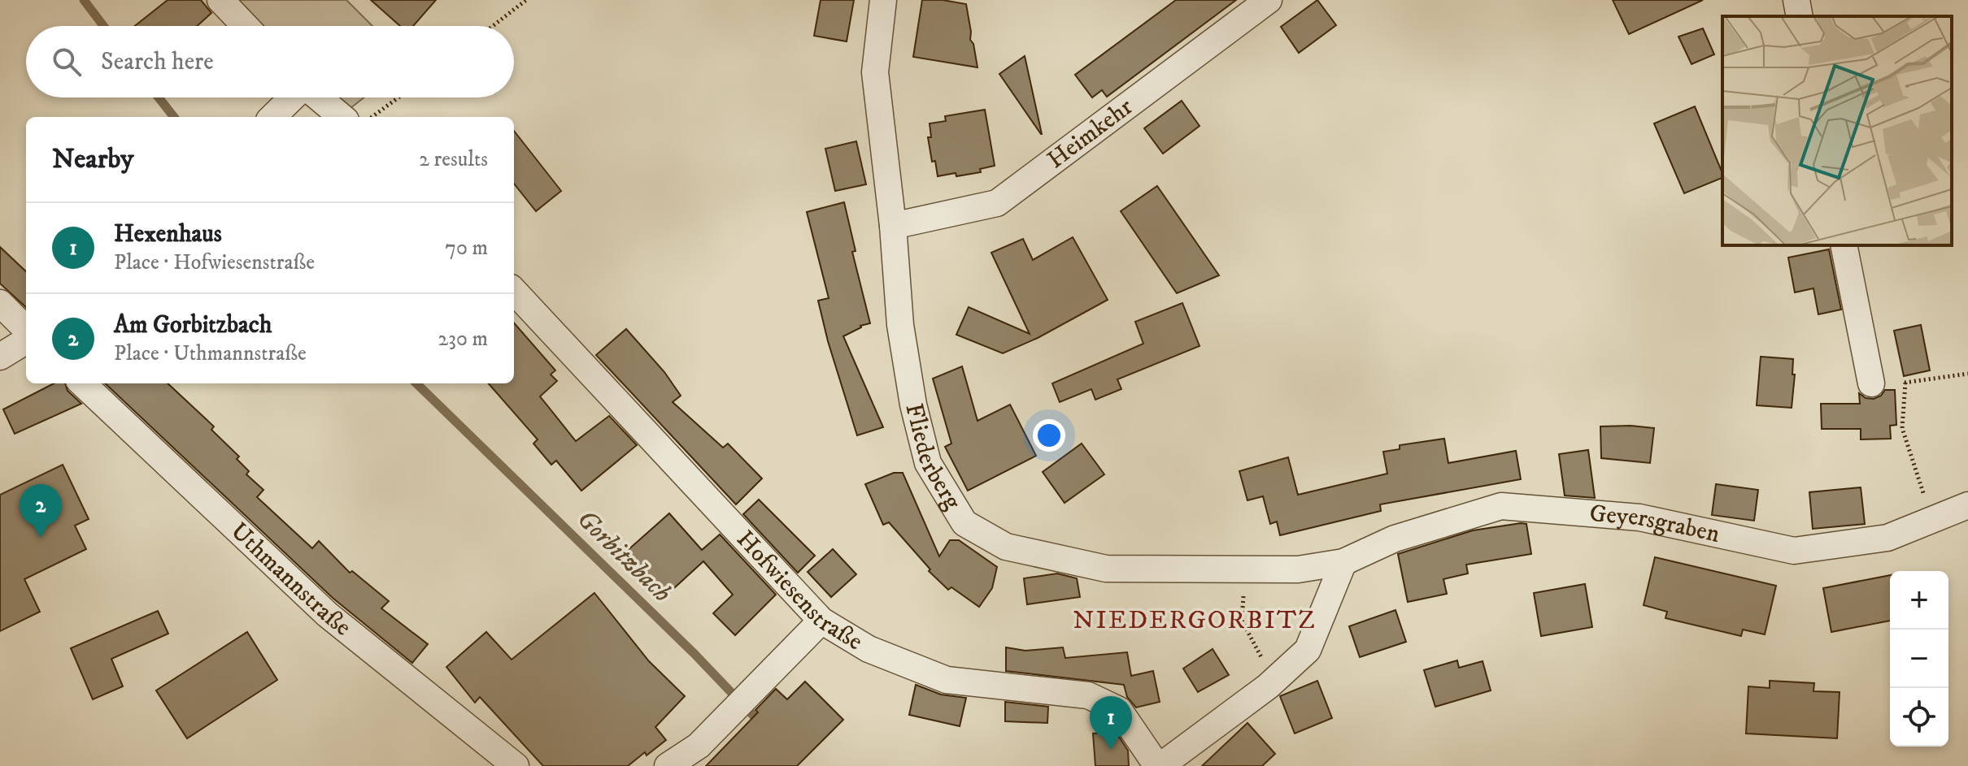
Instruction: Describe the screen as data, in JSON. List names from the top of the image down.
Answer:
{
  "streets": {
    "street": [
      "Heimkehr",
      "Fliederberg",
      "Geyersgraben",
      "Uthmannstraße",
      "Hofwiesenstraße"
    ]
  },
  "crossings": [
    ["Heimkehr", "Fliederberg"],
    ["Fliederberg", "Geyersgraben"]
  ],
  "districts": ["NIEDERGORBITZ"],
  "water": ["Gorbitzbach"],
  "page": {
    "search": "Search here",
    "heading": ["Nearby", "2 results"],
    "list": [
      {
        "mark": "1",
        "name": "Hexenhaus",
        "note": "Place · Hofwiesenstraße",
        "value": "70 m"
      },
      {
        "mark": "2",
        "name": "Am Gorbitzbach",
        "note": "Place · Uthmannstraße",
        "value": "230 m"
      }
    ],
    "pins": ["2", "1"],
    "map_buttons": ["+", "−"]
  }
}
